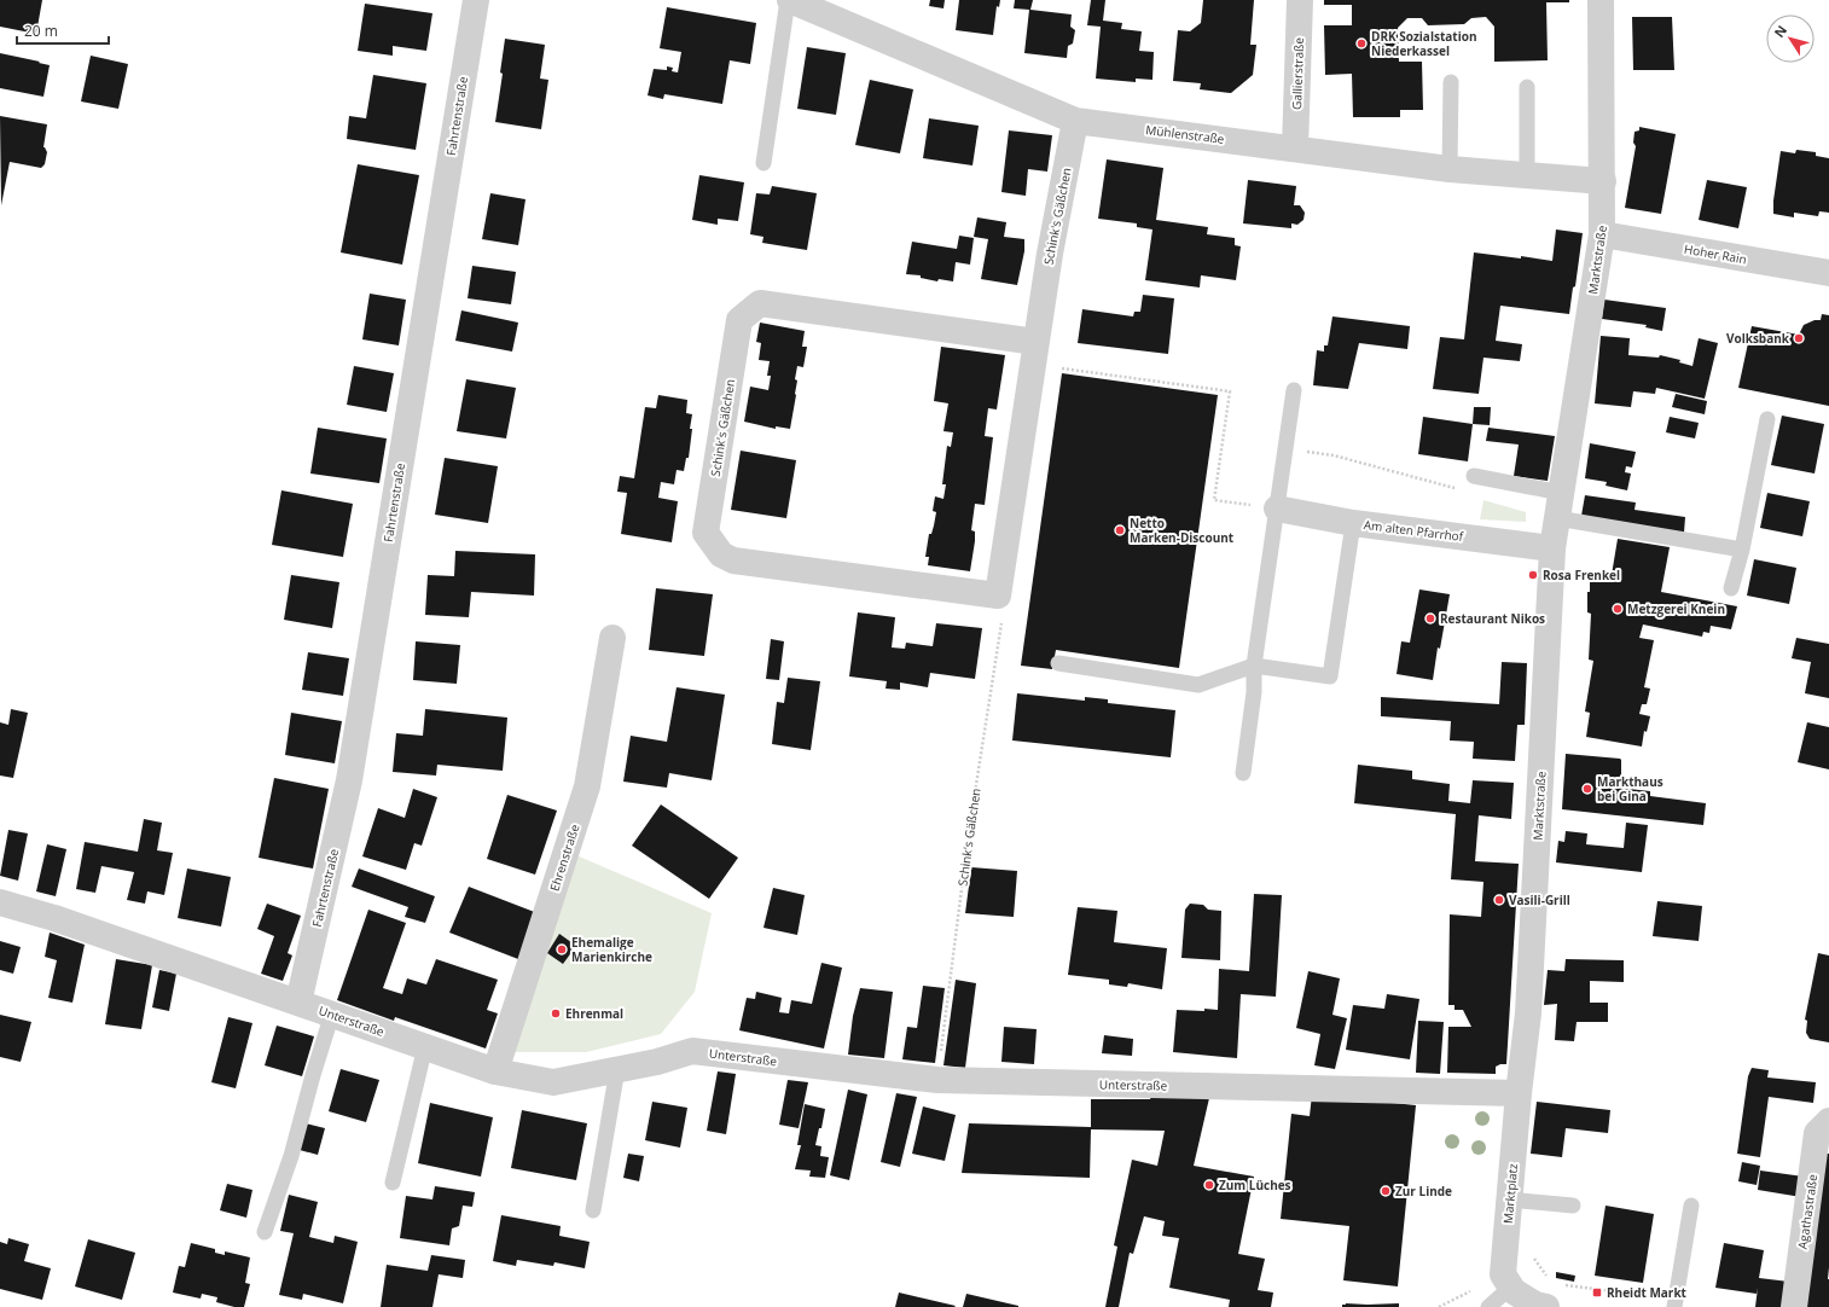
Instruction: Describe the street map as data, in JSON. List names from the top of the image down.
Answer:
{
  "streets": {
    "street": [
      "Gallierstraße",
      "Fahrtenstraße",
      "Mühlenstraße",
      "Schink's Gäßchen",
      "Hoher Rain",
      "Marktstraße",
      "Am alten Pfarrhof",
      "Ehrenstraße",
      "Unterstraße",
      "Marktplatz",
      "Agathastraße"
    ]
  },
  "crossings": [
    ["Gallierstraße", "Mühlenstraße"],
    ["Fahrtenstraße", "Unterstraße"],
    ["Mühlenstraße", "Schink's Gäßchen"],
    ["Mühlenstraße", "Marktstraße"],
    ["Schink's Gäßchen", "Unterstraße"],
    ["Hoher Rain", "Marktstraße"],
    ["Marktstraße", "Am alten Pfarrhof"],
    ["Marktstraße", "Unterstraße"],
    ["Marktstraße", "Marktplatz"],
    ["Ehrenstraße", "Unterstraße"],
    ["Unterstraße", "Marktplatz"]
  ],
  "places": {
    "other": [
      "DRK Sozialstation Niederkassel",
      "Volksbank",
      "Netto Marken-Discount",
      "Rosa Frenkel",
      "Metzgerei Knein",
      "Restaurant Nikos",
      "Markthaus bei Gina",
      "Vasili-Grill",
      "Ehemalige Marienkirche",
      "Ehrenmal",
      "Zum Lüches",
      "Zur Linde"
    ],
    "transit": ["Rheidt Markt"]
  },
  "scale_bar": "20 m",
  "north": "top left"
}
